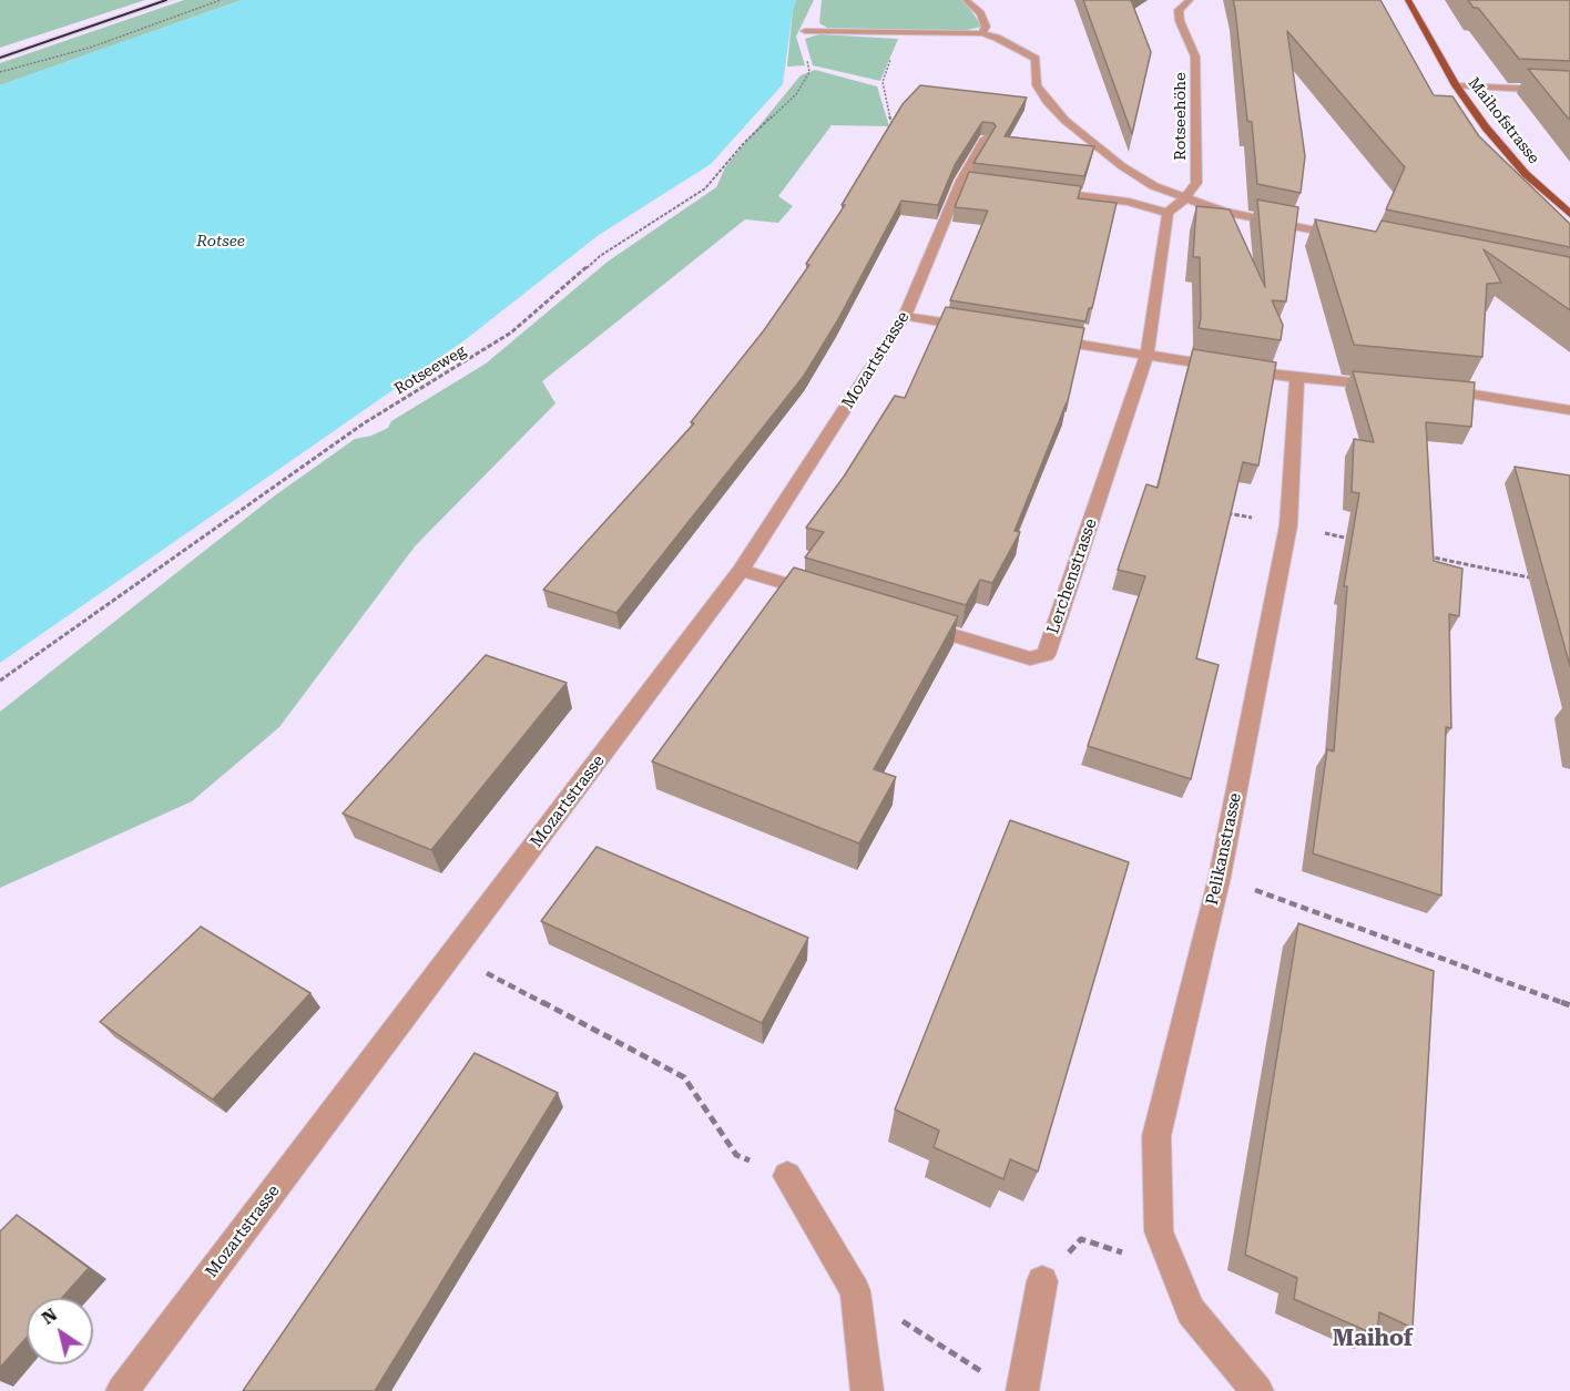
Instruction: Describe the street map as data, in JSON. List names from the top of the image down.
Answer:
{
  "streets": {
    "main road": ["Maihofstrasse"],
    "street": [
      "Rotseehöhe",
      "Mozartstrasse",
      "Lerchenstrasse",
      "Pelikanstrasse"
    ],
    "path": ["Rotseeweg"]
  },
  "districts": ["Maihof"],
  "water": ["Rotsee"],
  "north": "top left"
}
